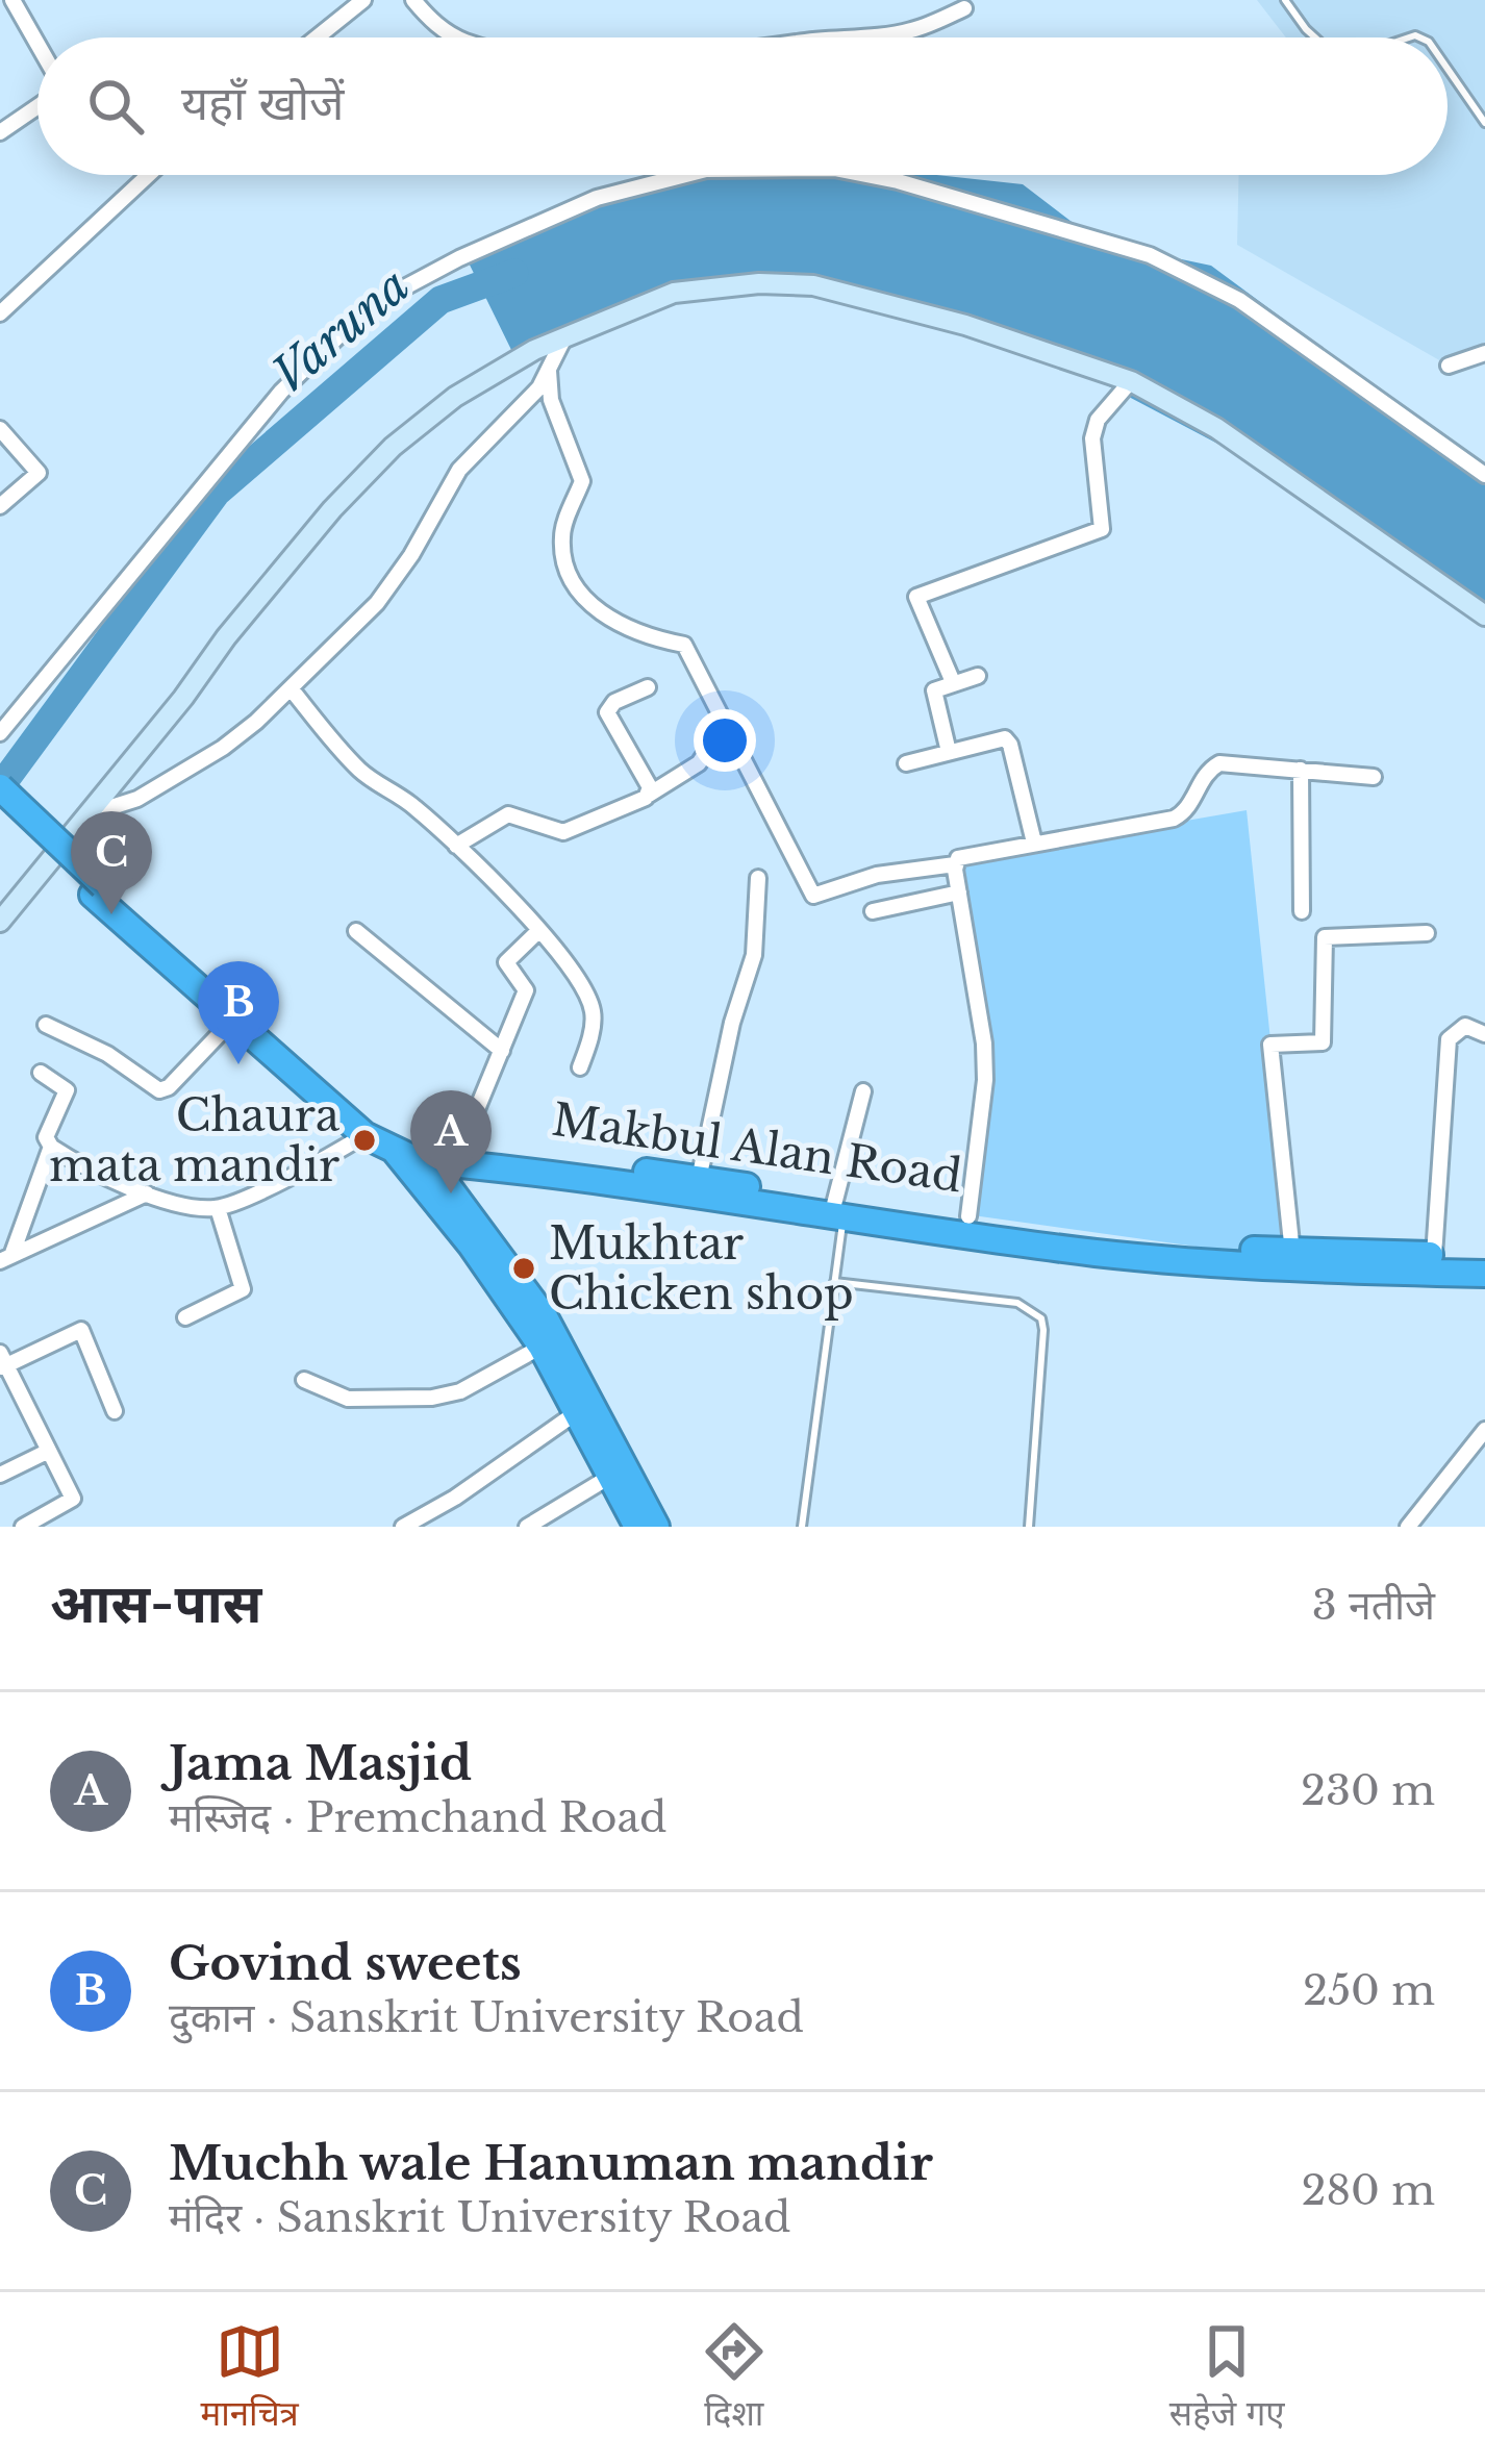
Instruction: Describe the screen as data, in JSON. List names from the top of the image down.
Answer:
{
  "streets": {
    "highway": ["Makbul Alan Road"]
  },
  "water": ["Varuna"],
  "places": ["Chaura mata mandir", "Mukhtar Chicken shop"],
  "page": {
    "search": "यहाँ खोजें",
    "pins": ["C", "B", "A"],
    "heading": ["आस-पास", "3 नतीजे"],
    "list": [
      {
        "mark": "A",
        "name": "Jama Masjid",
        "note": "मस्जिद · Premchand Road",
        "value": "230 m"
      },
      {
        "mark": "B",
        "name": "Govind sweets",
        "note": "दुकान · Sanskrit University Road",
        "value": "250 m"
      },
      {
        "mark": "C",
        "name": "Muchh wale Hanuman mandir",
        "note": "मंदिर · Sanskrit University Road",
        "value": "280 m"
      }
    ],
    "nav": ["मानचित्र", "दिशा", "सहेजे गए"]
  }
}
